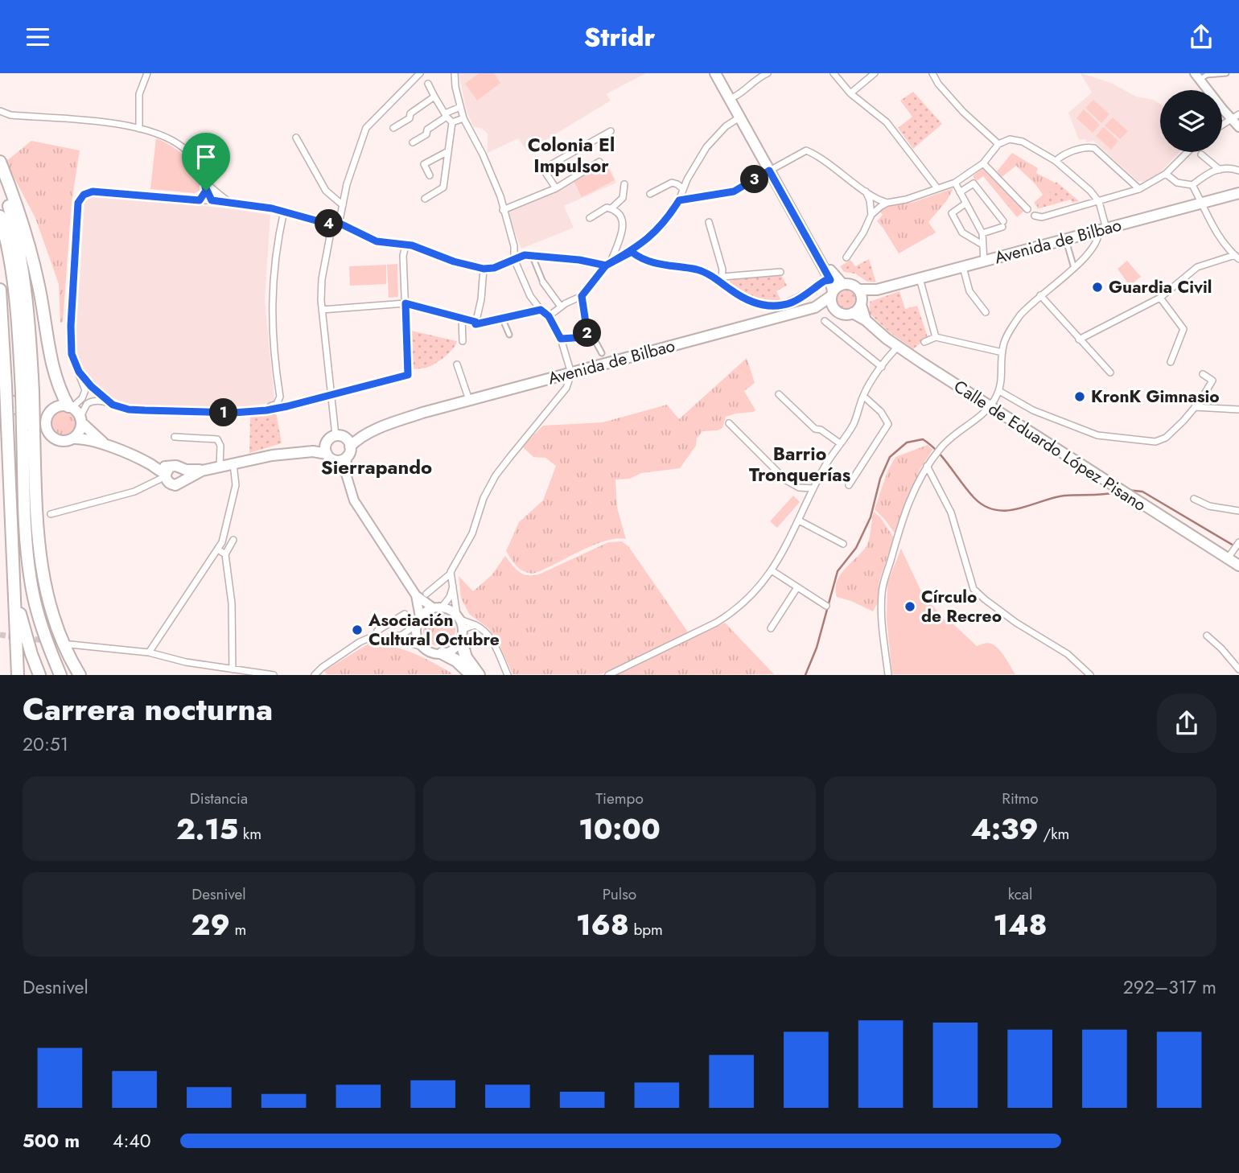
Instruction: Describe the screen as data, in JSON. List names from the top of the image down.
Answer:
{
  "streets": {
    "main road": ["Avenida de Bilbao", "Calle de Eduardo López Pisano"]
  },
  "crossings": [
    ["Avenida de Bilbao", "Calle de Eduardo López Pisano"]
  ],
  "districts": ["Colonia El Impulsor", "Barrio Tronquerías", "Sierrapando"],
  "places": [
    "Guardia Civil",
    "KronK Gimnasio",
    "Círculo de Recreo",
    "Asociación Cultural Octubre"
  ],
  "page": {
    "header": "Stridr",
    "pins": [
      "3",
      "4",
      "2",
      "1"
    ],
    "heading": ["Carrera nocturna", "20:51"],
    "stats": [
      ["Distancia", "2.15 km"],
      ["Tiempo", "10:00"],
      ["Ritmo", "4:39 /km"],
      ["Desnivel", "29 m"],
      ["Pulso", "168 bpm"],
      ["kcal", "148"]
    ],
    "chart": ["Desnivel", "292–317 m"],
    "list": [
      {
        "name": "500 m",
        "note": "4:40"
      }
    ]
  }
}
